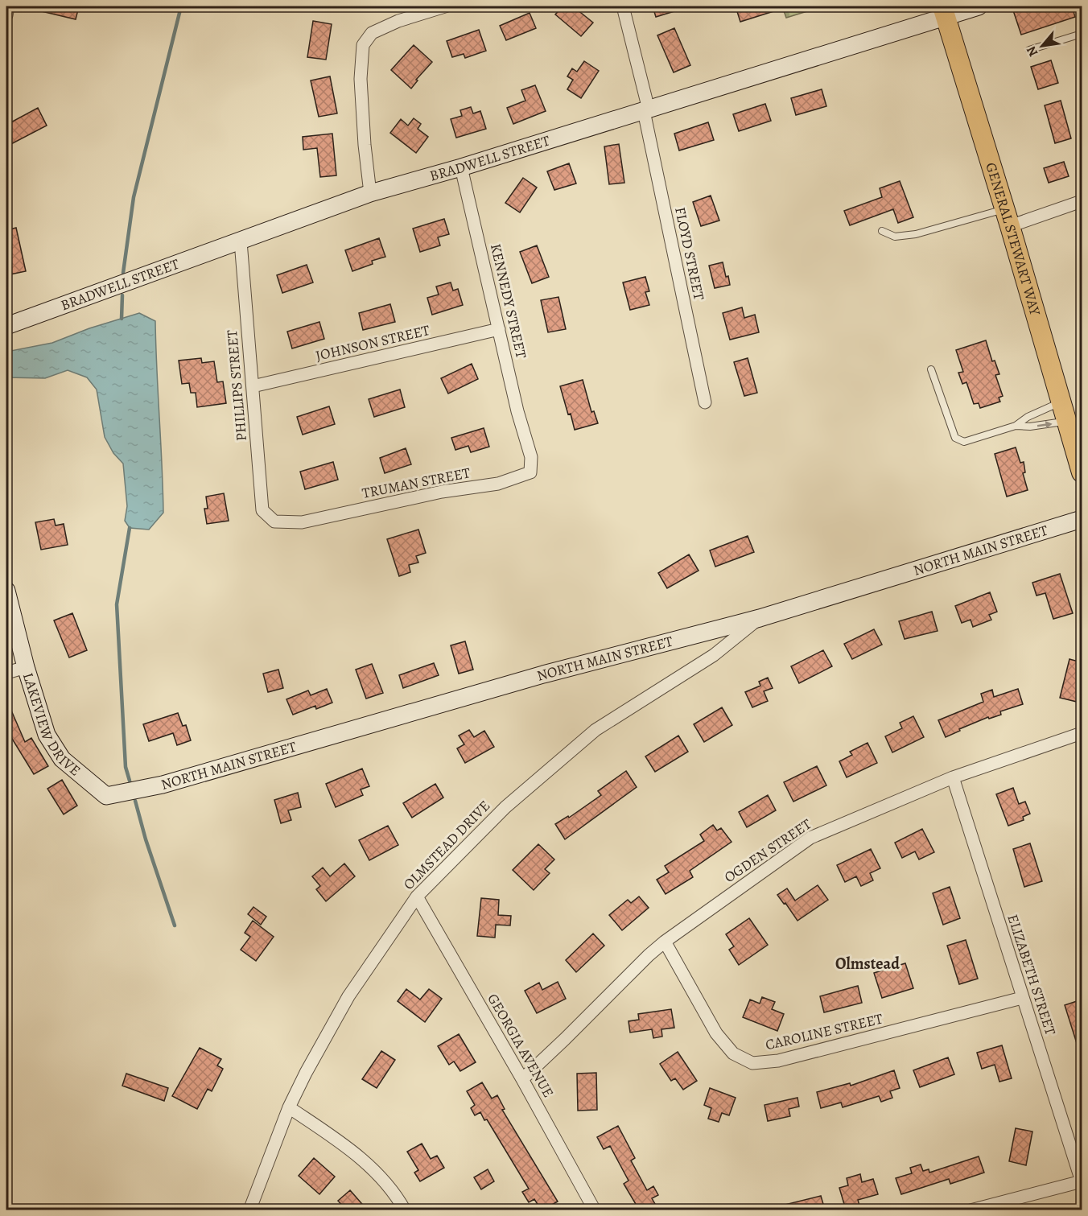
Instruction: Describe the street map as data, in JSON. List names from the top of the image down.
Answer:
{
  "streets": {
    "main road": ["GENERAL STEWART WAY"],
    "street": [
      "BRADWELL STREET",
      "FLOYD STREET",
      "KENNEDY STREET",
      "JOHNSON STREET",
      "PHILLIPS STREET",
      "TRUMAN STREET",
      "NORTH MAIN STREET",
      "LAKEVIEW DRIVE",
      "OLMSTEAD DRIVE",
      "OGDEN STREET",
      "ELIZABETH STREET",
      "CAROLINE STREET",
      "GEORGIA AVENUE"
    ]
  },
  "crossings": [
    ["BRADWELL STREET", "GENERAL STEWART WAY"],
    ["BRADWELL STREET", "FLOYD STREET"],
    ["BRADWELL STREET", "KENNEDY STREET"],
    ["BRADWELL STREET", "PHILLIPS STREET"],
    ["KENNEDY STREET", "JOHNSON STREET"],
    ["KENNEDY STREET", "TRUMAN STREET"],
    ["JOHNSON STREET", "PHILLIPS STREET"],
    ["PHILLIPS STREET", "TRUMAN STREET"],
    ["NORTH MAIN STREET", "LAKEVIEW DRIVE"],
    ["NORTH MAIN STREET", "OLMSTEAD DRIVE"],
    ["OLMSTEAD DRIVE", "GEORGIA AVENUE"],
    ["OGDEN STREET", "ELIZABETH STREET"],
    ["OGDEN STREET", "CAROLINE STREET"],
    ["OGDEN STREET", "GEORGIA AVENUE"],
    ["ELIZABETH STREET", "CAROLINE STREET"]
  ],
  "districts": ["Olmstead"],
  "north": "bottom left"
}
